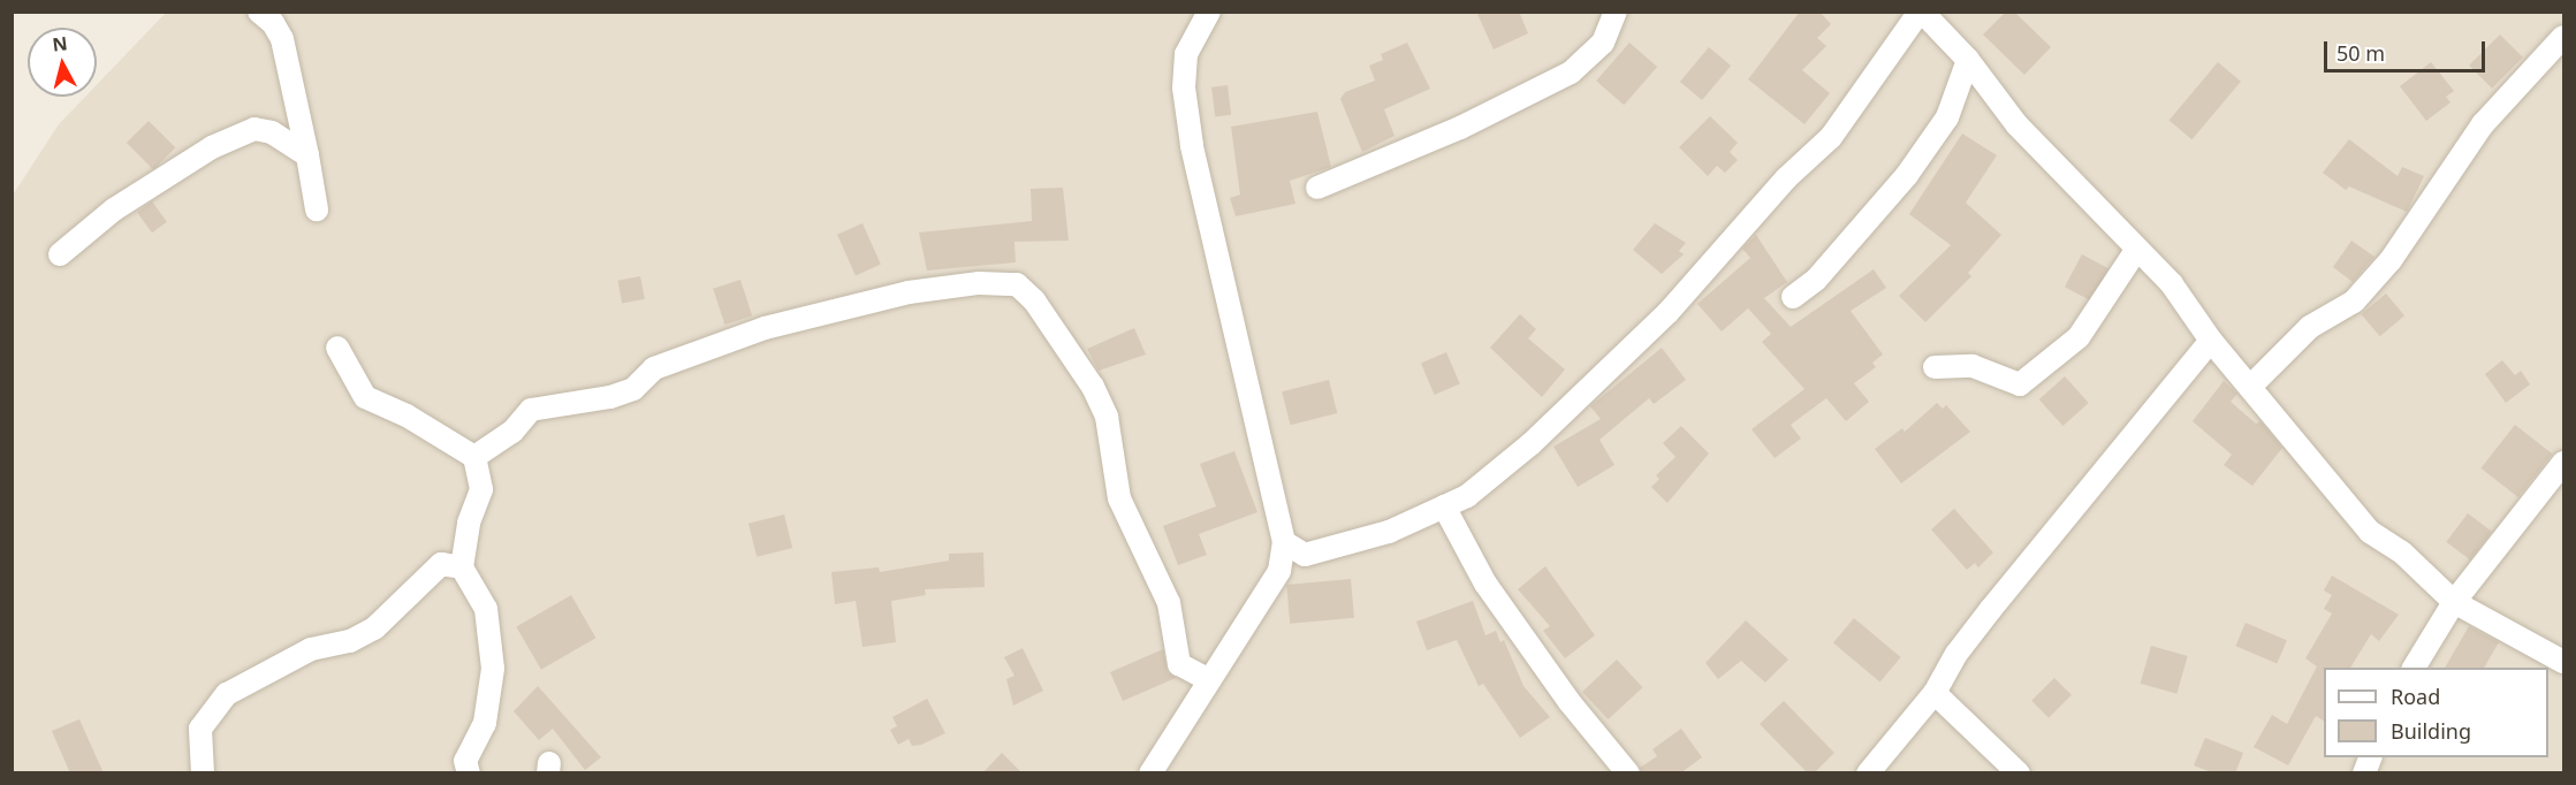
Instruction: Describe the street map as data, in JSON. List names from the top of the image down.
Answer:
{
  "legend": ["Road", "Building"],
  "scale_bar": "50 m",
  "north": "top"
}
